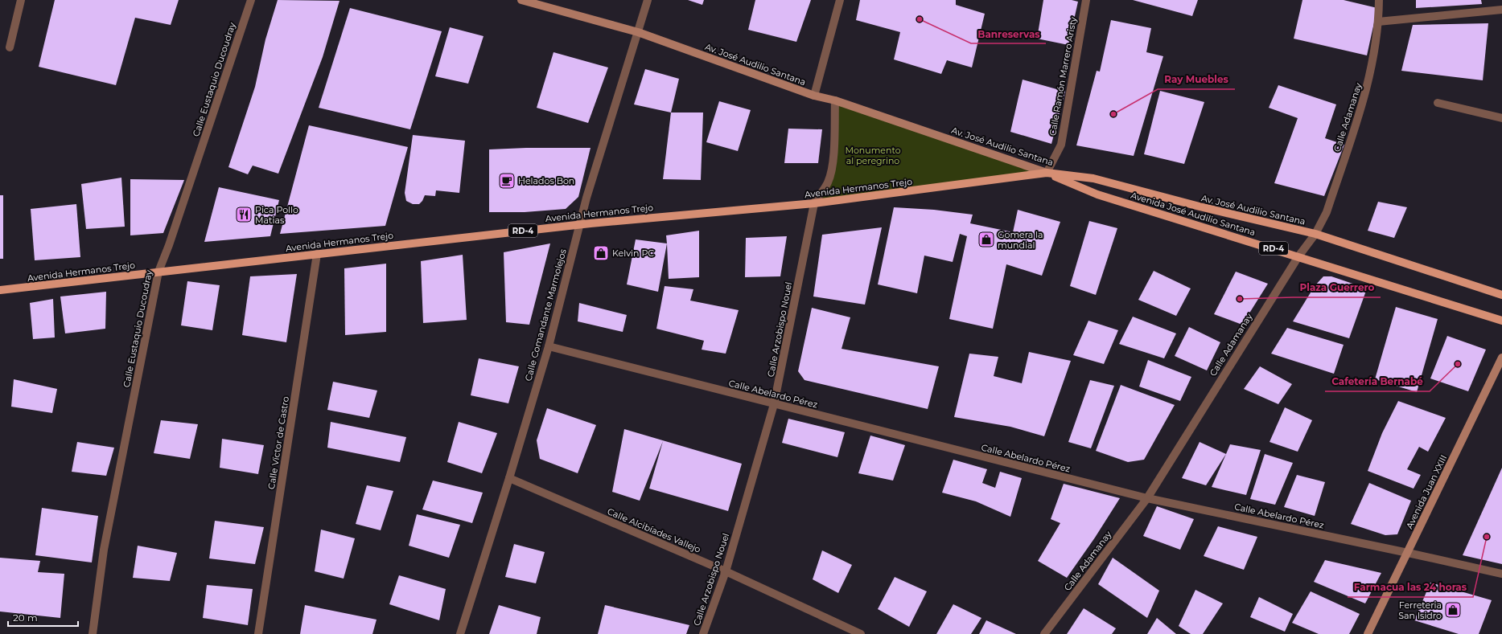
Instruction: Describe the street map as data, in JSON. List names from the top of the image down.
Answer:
{
  "streets": {
    "main road": [
      "Av. José Audilio Santana",
      "Avenida Hermanos Trejo",
      "Avenida José Audilio Santana",
      "RD-4",
      "Avenida Juan XXIII"
    ],
    "street": [
      "Calle Ramón Marrero Aristy",
      "Calle Eustaquio Ducoudray",
      "Calle Adamanay",
      "Calle Comandante Marmolejos",
      "Calle Arzobispo Nouel",
      "Calle Abelardo Pérez",
      "Calle Víctor de Castro",
      "Calle Alcibíades Vallejo"
    ]
  },
  "crossings": [
    ["Av. José Audilio Santana", "Calle Ramón Marrero Aristy"],
    ["Av. José Audilio Santana", "Calle Adamanay"],
    ["Av. José Audilio Santana", "Avenida Hermanos Trejo"],
    ["Av. José Audilio Santana", "Avenida José Audilio Santana"],
    ["Av. José Audilio Santana", "Calle Comandante Marmolejos"],
    ["Av. José Audilio Santana", "Calle Arzobispo Nouel"],
    ["Calle Ramón Marrero Aristy", "Avenida Hermanos Trejo"],
    ["Calle Ramón Marrero Aristy", "Avenida José Audilio Santana"],
    ["Calle Eustaquio Ducoudray", "Avenida Hermanos Trejo"],
    ["Calle Adamanay", "Avenida José Audilio Santana"],
    ["Calle Adamanay", "Calle Abelardo Pérez"],
    ["Avenida Hermanos Trejo", "Avenida José Audilio Santana"],
    ["Avenida Hermanos Trejo", "Calle Comandante Marmolejos"],
    ["Avenida Hermanos Trejo", "Calle Arzobispo Nouel"],
    ["Avenida Hermanos Trejo", "Calle Víctor de Castro"],
    ["Calle Comandante Marmolejos", "Calle Abelardo Pérez"],
    ["Calle Comandante Marmolejos", "Calle Alcibíades Vallejo"],
    ["Calle Arzobispo Nouel", "Calle Abelardo Pérez"],
    ["Calle Arzobispo Nouel", "Calle Alcibíades Vallejo"],
    ["Calle Abelardo Pérez", "Avenida Juan XXIII"]
  ],
  "parks": ["Monumento al peregrino"],
  "places": {
    "other": [
      "Banreservas",
      "Ray Muebles",
      "Plaza Guerrero",
      "Cafetería Bernabé",
      "Farmacua las 24 horas"
    ],
    "cafe": ["Helados Bon"],
    "restaurant": ["Pica Pollo Matias"],
    "shop": ["Gomera la mundial", "Kelvin PC", "Ferreteria San Isidro"]
  },
  "scale_bar": "20 m"
}
